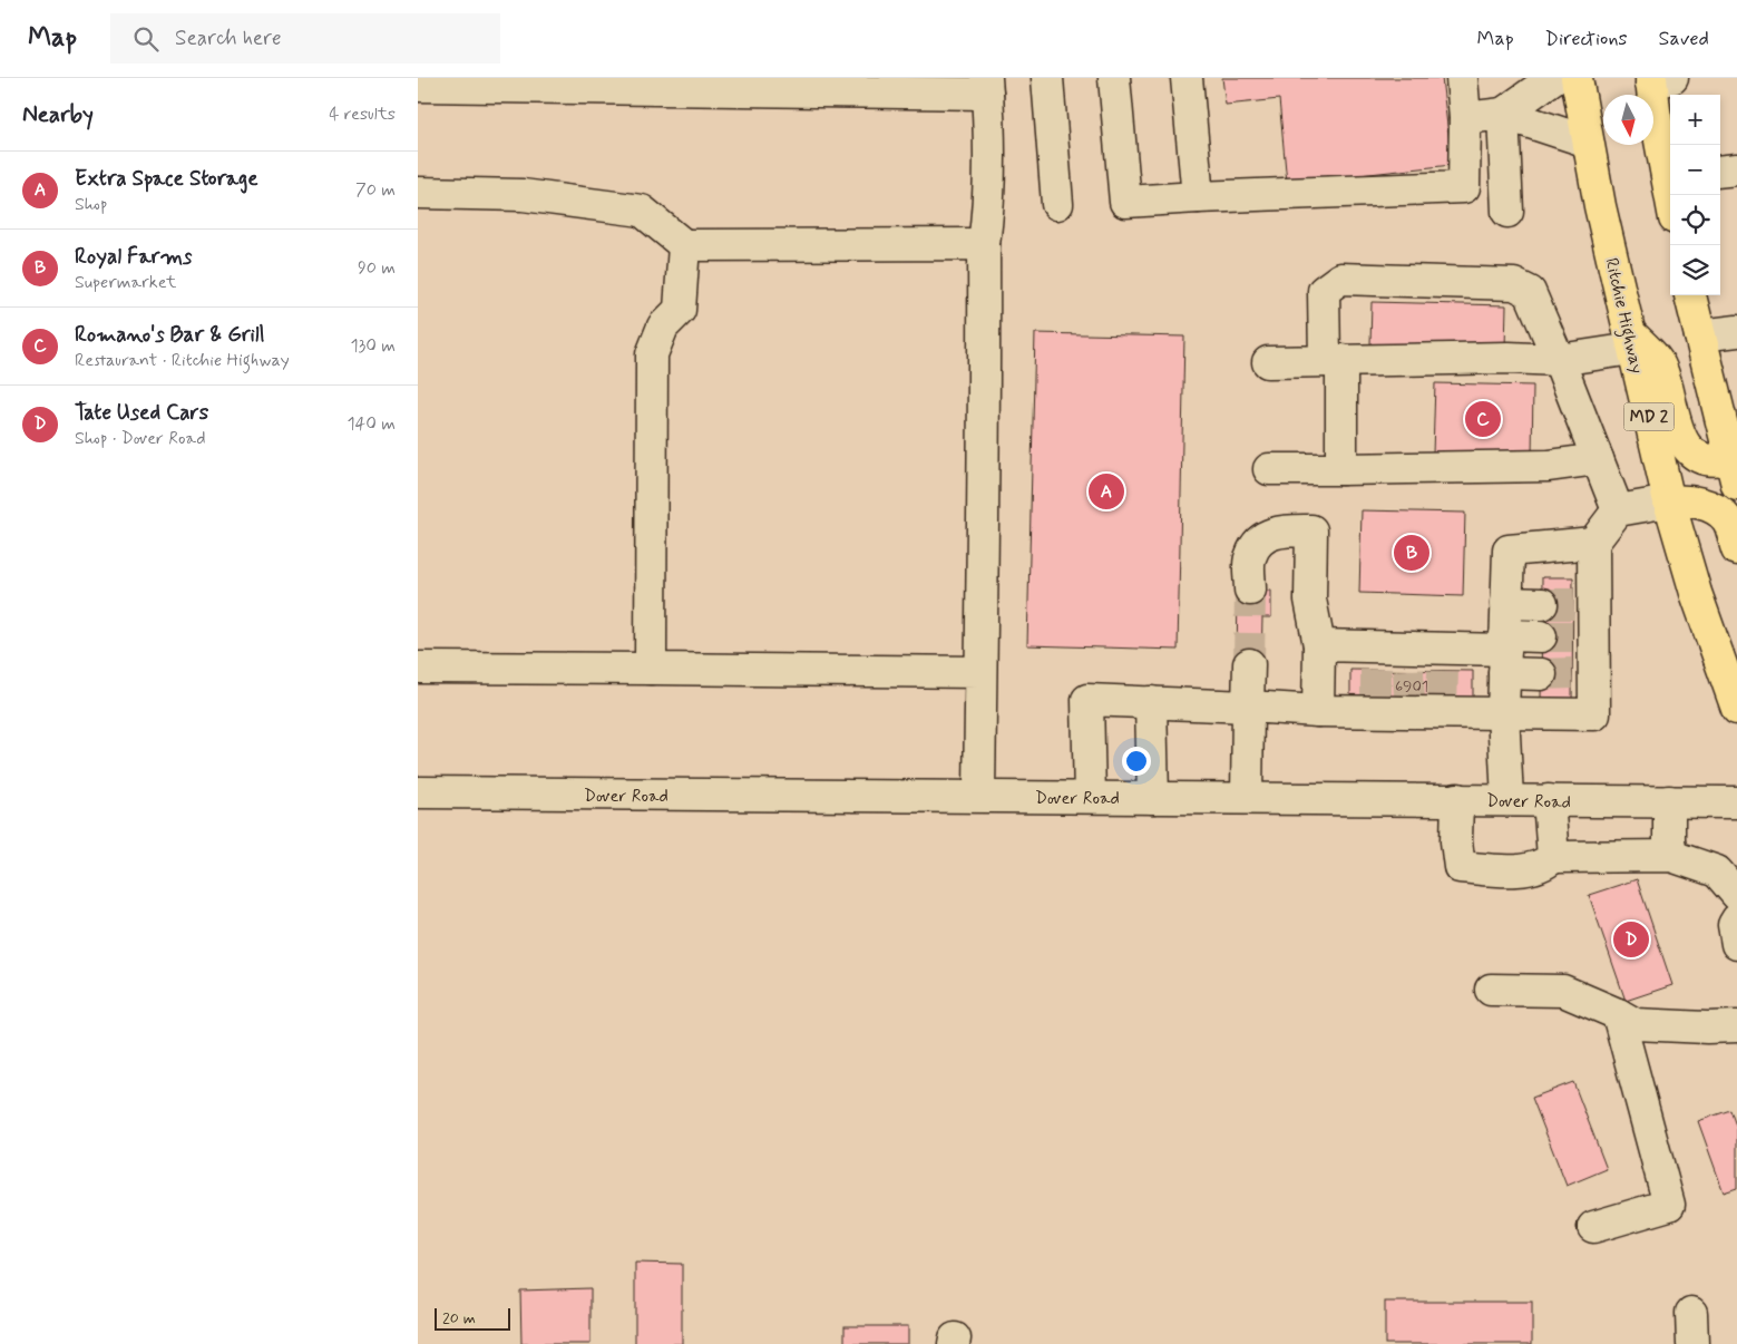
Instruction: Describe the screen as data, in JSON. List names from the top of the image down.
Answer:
{
  "streets": {
    "main road": ["Ritchie Highway", "MD 2"],
    "street": ["Dover Road"]
  },
  "house_numbers": ["6901"],
  "scale_bar": "20 m",
  "north": "bottom",
  "page": {
    "header": "Map",
    "search": "Search here",
    "nav": ["Map", "Directions", "Saved"],
    "heading": ["Nearby", "4 results"],
    "map_buttons": ["+", "−"],
    "list": [
      {
        "mark": "A",
        "name": "Extra Space Storage",
        "note": "Shop",
        "value": "70 m"
      },
      {
        "mark": "B",
        "name": "Royal Farms",
        "note": "Supermarket",
        "value": "90 m"
      },
      {
        "mark": "C",
        "name": "Romano's Bar & Grill",
        "note": "Restaurant · Ritchie Highway",
        "value": "130 m"
      },
      {
        "mark": "D",
        "name": "Tate Used Cars",
        "note": "Shop · Dover Road",
        "value": "140 m"
      }
    ],
    "pins": [
      "C",
      "A",
      "B",
      "D"
    ],
    "scale": "20 m"
  }
}
